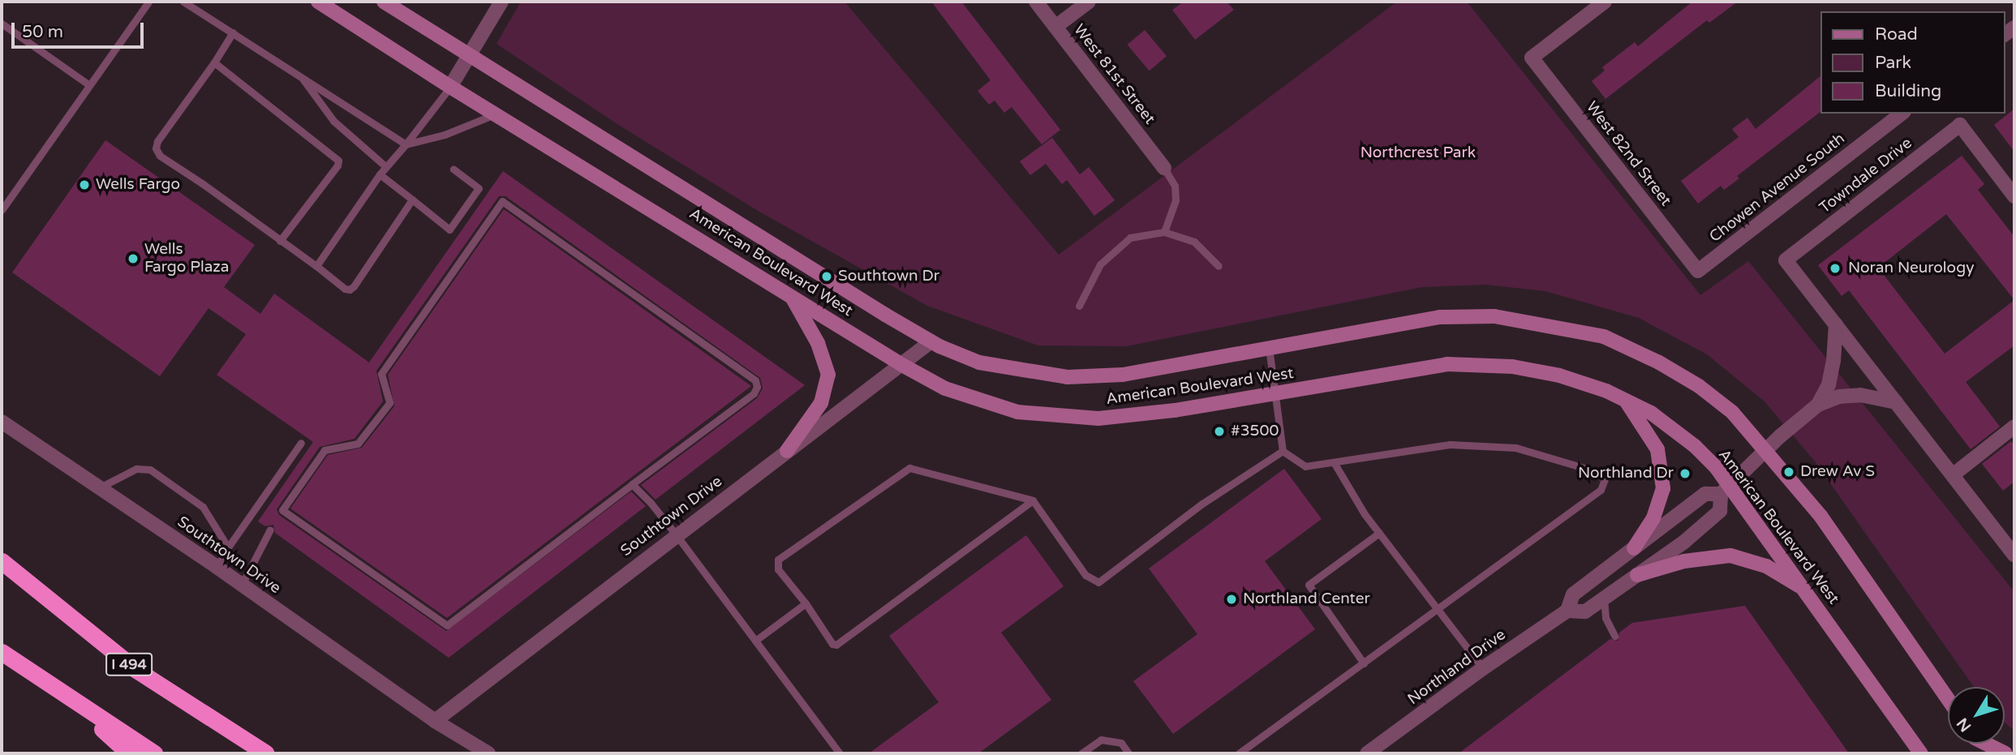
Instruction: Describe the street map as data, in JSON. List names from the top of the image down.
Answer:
{
  "streets": {
    "highway": ["I 494"],
    "main road": ["American Boulevard West"],
    "street": [
      "West 81st Street",
      "West 82nd Street",
      "Towndale Drive",
      "Chowen Avenue South",
      "Southtown Drive",
      "Northland Drive"
    ]
  },
  "crossings": [
    ["West 82nd Street", "Chowen Avenue South"],
    ["American Boulevard West", "Southtown Drive"],
    ["American Boulevard West", "Northland Drive"]
  ],
  "parks": ["Northcrest Park"],
  "places": [
    "Wells Fargo",
    "Wells Fargo Plaza",
    "Noran Neurology",
    "Southtown Dr",
    "#3500",
    "Drew Av S",
    "Northland Dr",
    "Northland Center"
  ],
  "legend": ["Road", "Park", "Building"],
  "scale_bar": "50 m",
  "north": "bottom left"
}
